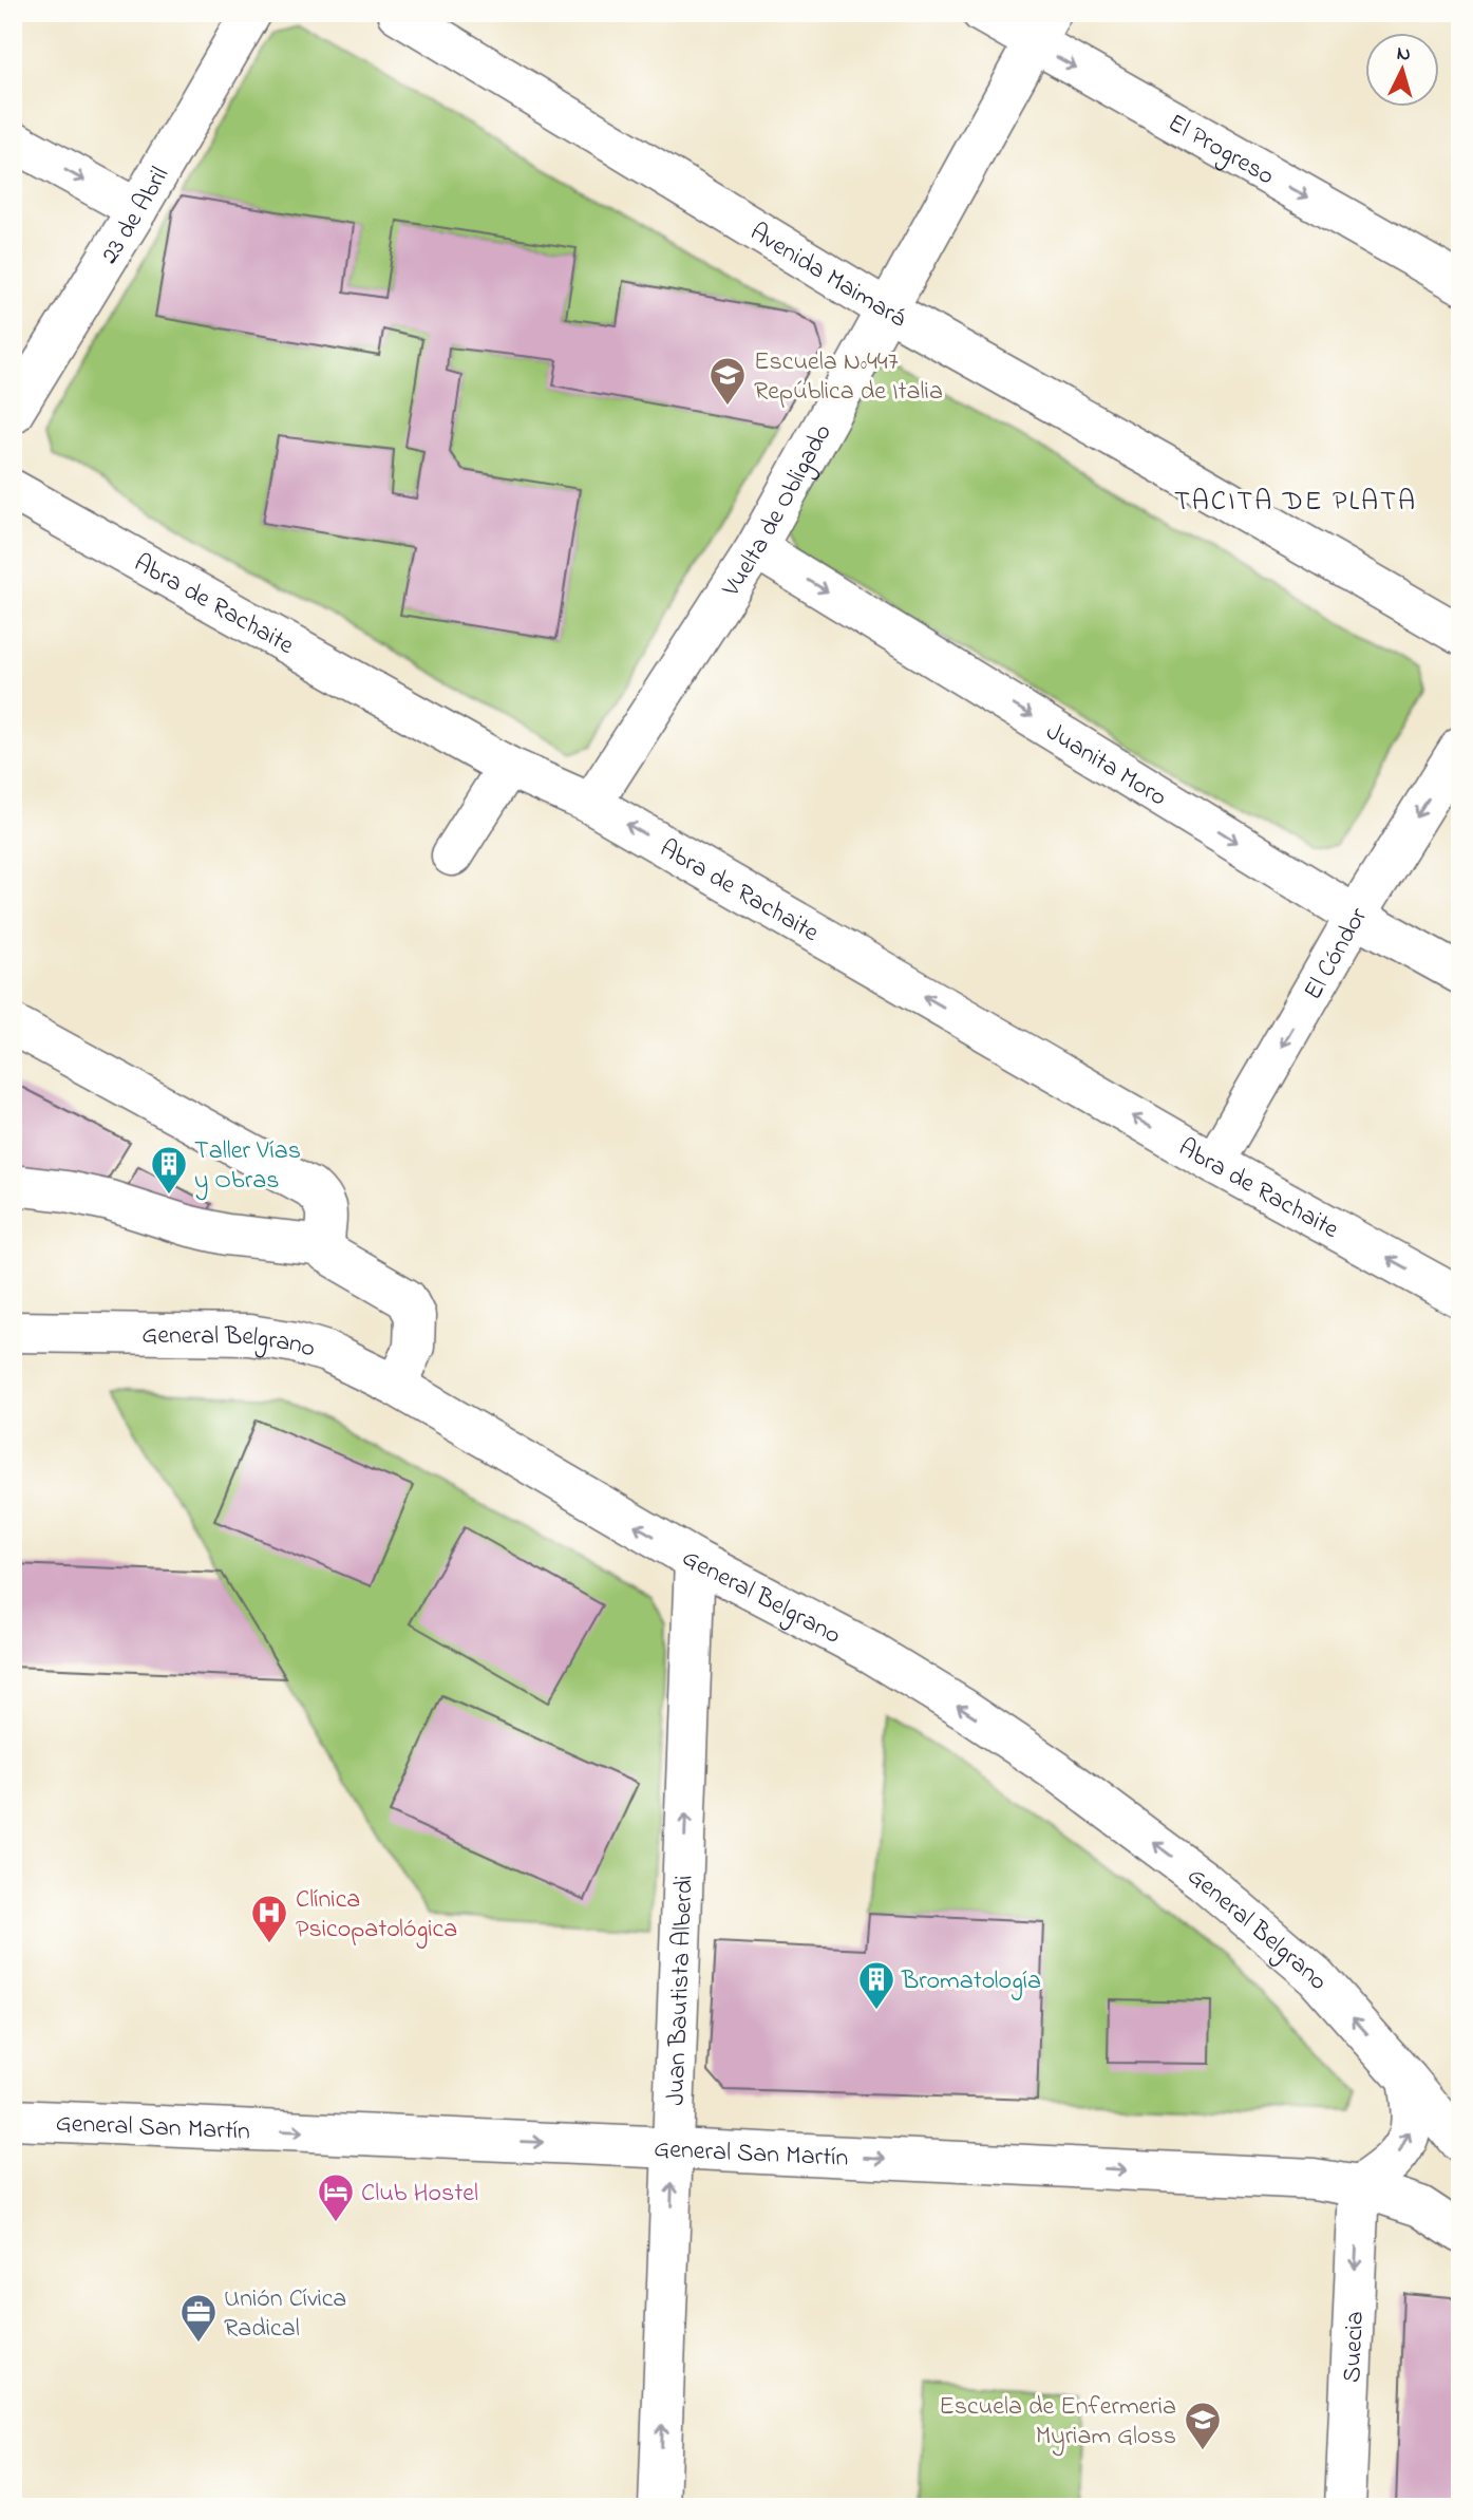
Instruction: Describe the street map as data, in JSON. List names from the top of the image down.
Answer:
{
  "streets": {
    "street": [
      "El Progreso",
      "23 de Abril",
      "Avenida Maimará",
      "Vuelta de Obligado",
      "Abra de Rachaite",
      "Juanita Moro",
      "El Cóndor",
      "General Belgrano",
      "Juan Bautista Alberdi",
      "General San Martín",
      "Suecia"
    ]
  },
  "crossings": [
    ["El Progreso", "Vuelta de Obligado"],
    ["Avenida Maimará", "Vuelta de Obligado"],
    ["Vuelta de Obligado", "Abra de Rachaite"],
    ["Vuelta de Obligado", "Juanita Moro"],
    ["Abra de Rachaite", "El Cóndor"],
    ["Juanita Moro", "El Cóndor"],
    ["General Belgrano", "Juan Bautista Alberdi"],
    ["Juan Bautista Alberdi", "General San Martín"],
    ["General San Martín", "Suecia"]
  ],
  "one_way": [
    "El Progreso",
    "Abra de Rachaite",
    "Juanita Moro",
    "El Cóndor",
    "General Belgrano",
    "Juan Bautista Alberdi",
    "General San Martín",
    "Suecia"
  ],
  "districts": ["TACITA DE PLATA"],
  "places": {
    "school or university": ["Escuela Nº447 República de Italia", "Escuela de Enfermeria Myriam Gloss"],
    "building": ["Taller Vías y Obras", "Bromatología"],
    "hospital": ["Clínica Psicopatológica"],
    "hotel": ["Club Hostel"],
    "office": ["Unión Cívica Radical"]
  },
  "north": "top"
}
